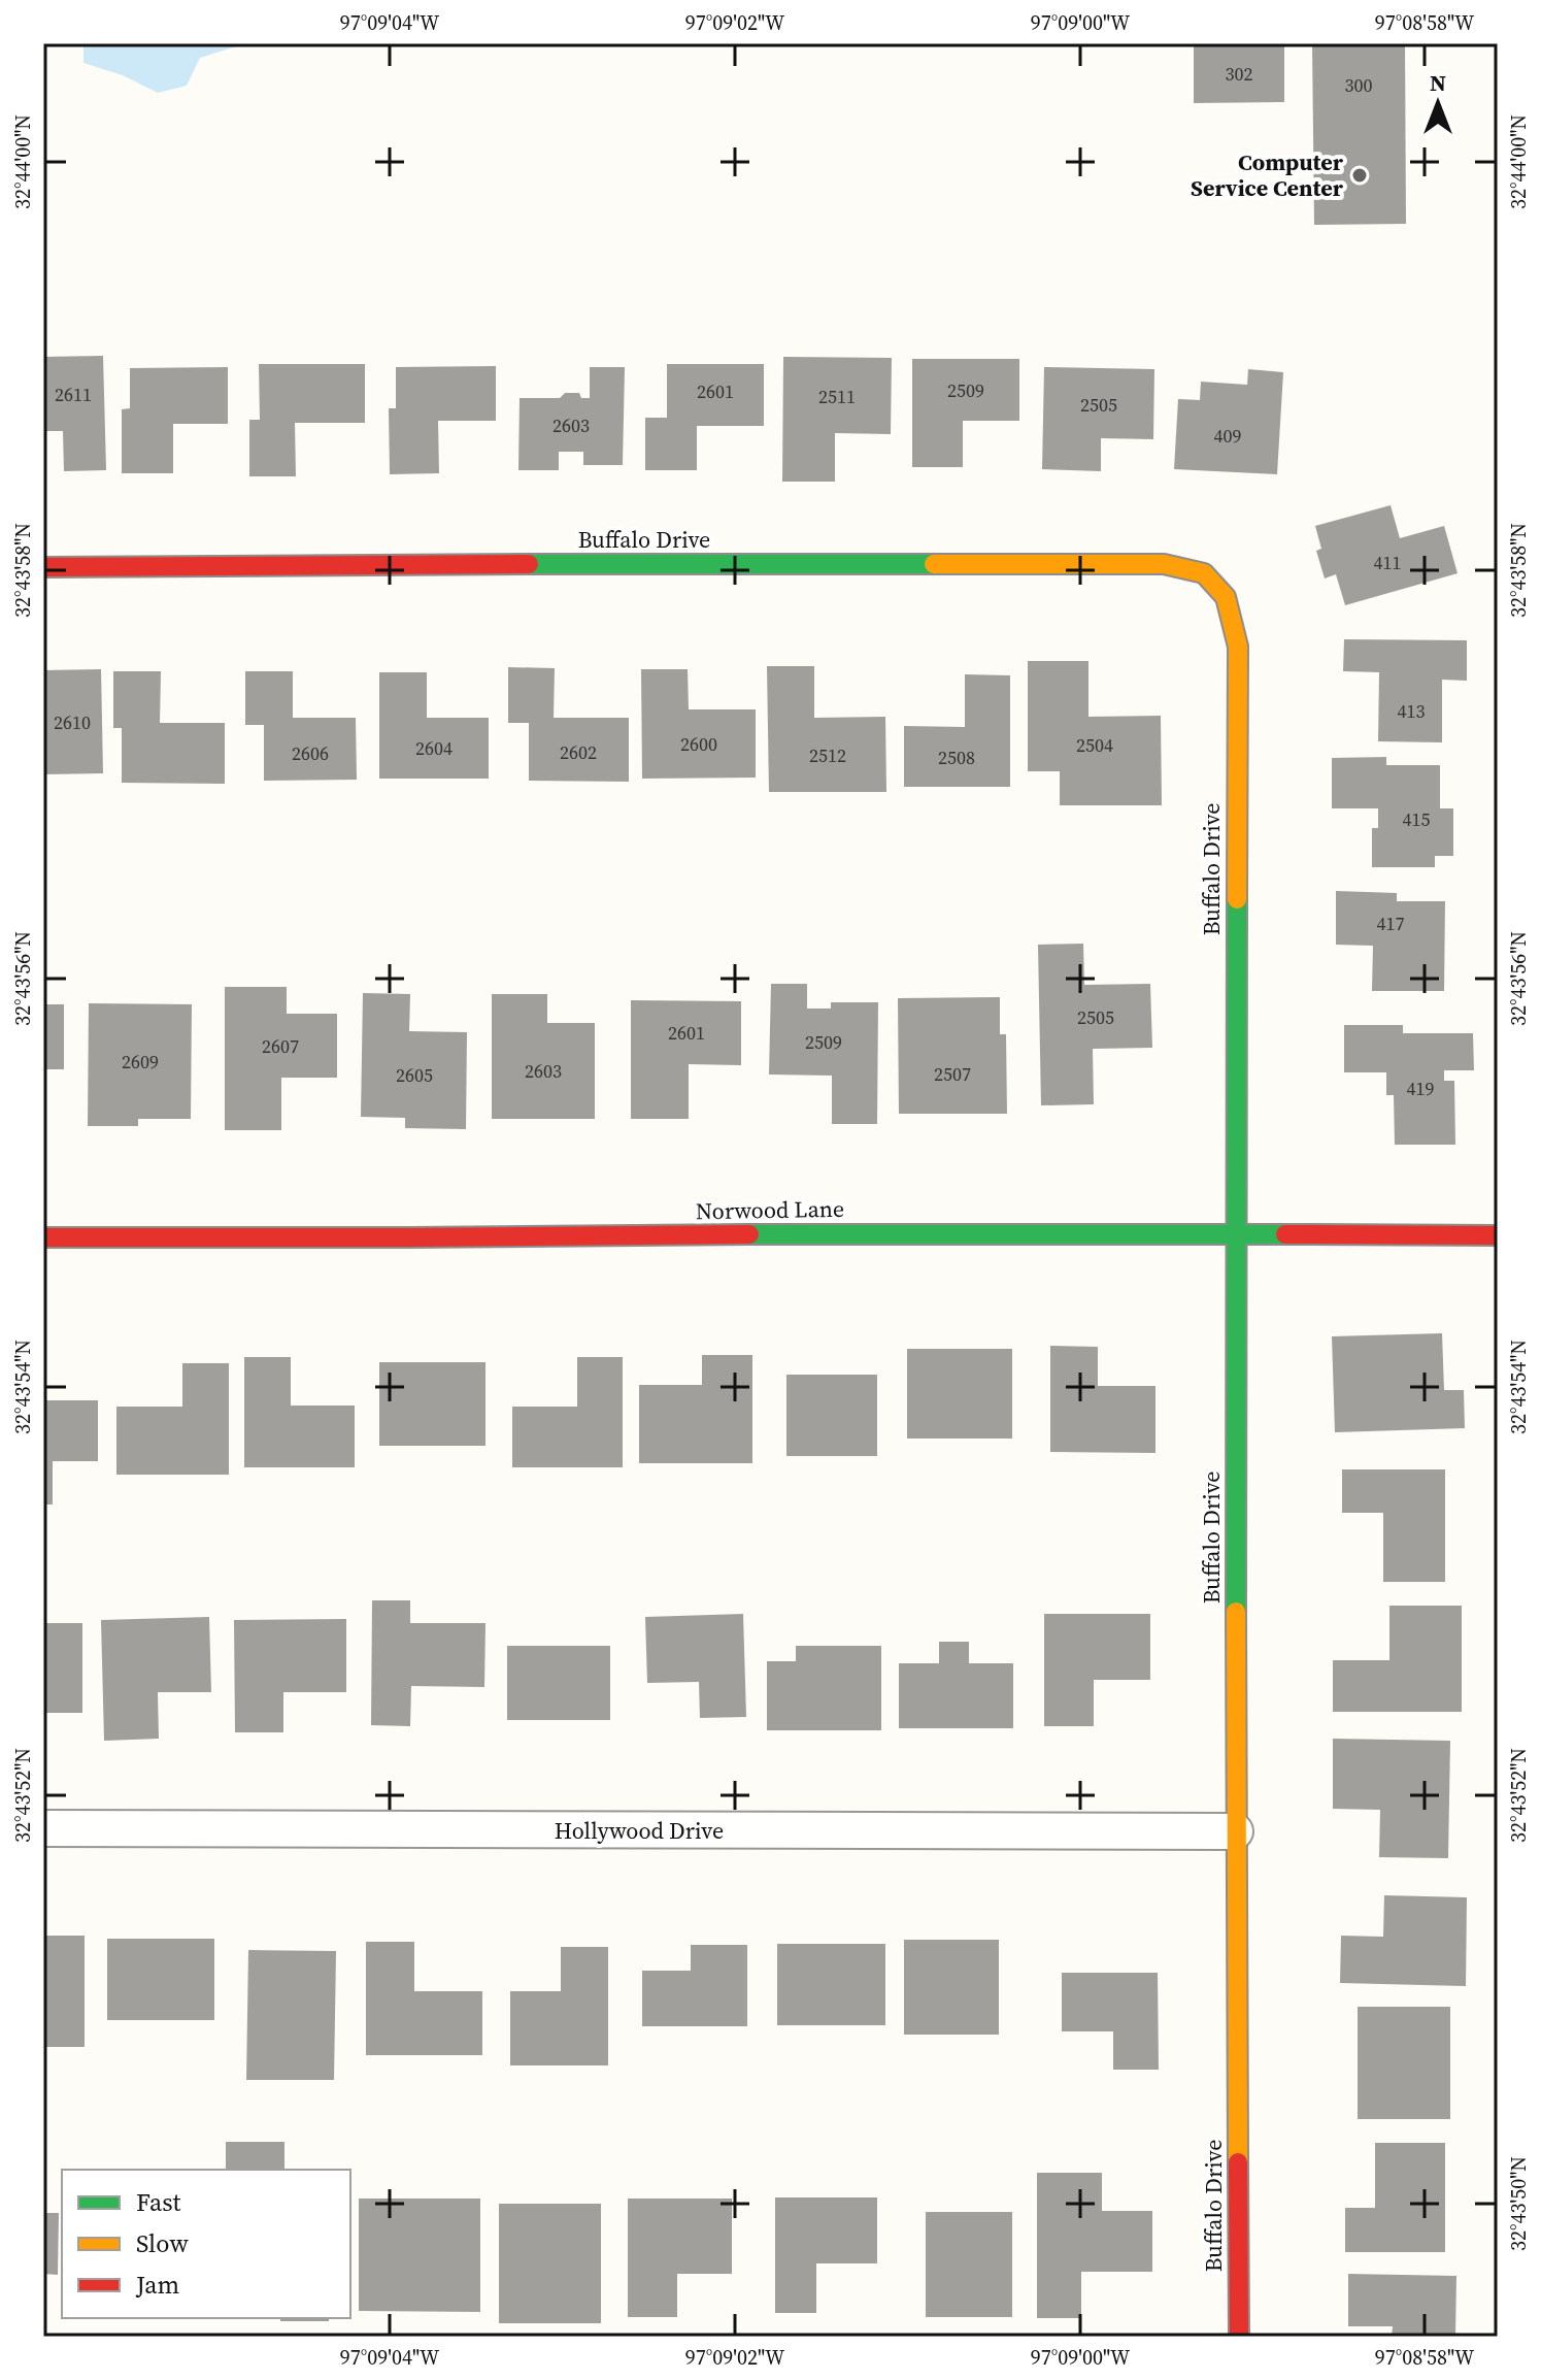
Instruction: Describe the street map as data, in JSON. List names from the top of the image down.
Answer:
{
  "streets": {
    "street": ["Buffalo Drive", "Norwood Lane", "Hollywood Drive"]
  },
  "crossings": [
    ["Buffalo Drive", "Norwood Lane"],
    ["Buffalo Drive", "Hollywood Drive"]
  ],
  "places": ["Computer Service Center"],
  "house_numbers": [
    "302",
    "300",
    "2509",
    "2601",
    "2611",
    "2511",
    "2505",
    "2603",
    "409",
    "411",
    "413",
    "2610",
    "2600",
    "2504",
    "2604",
    "2602",
    "2606",
    "2512",
    "2508",
    "415",
    "417",
    "2505",
    "2601",
    "2509",
    "2607",
    "2609",
    "2603",
    "2507",
    "2605",
    "419"
  ],
  "legend": ["Fast", "Slow", "Jam"],
  "north": "top",
  "coordinates": [
    "97°09'04\"W",
    "97°09'02\"W",
    "97°09'00\"W",
    "97°08'58\"W",
    "32°44'00\"N",
    "32°43'58\"N",
    "32°43'56\"N",
    "32°43'54\"N",
    "32°43'52\"N",
    "32°43'50\"N"
  ]
}
